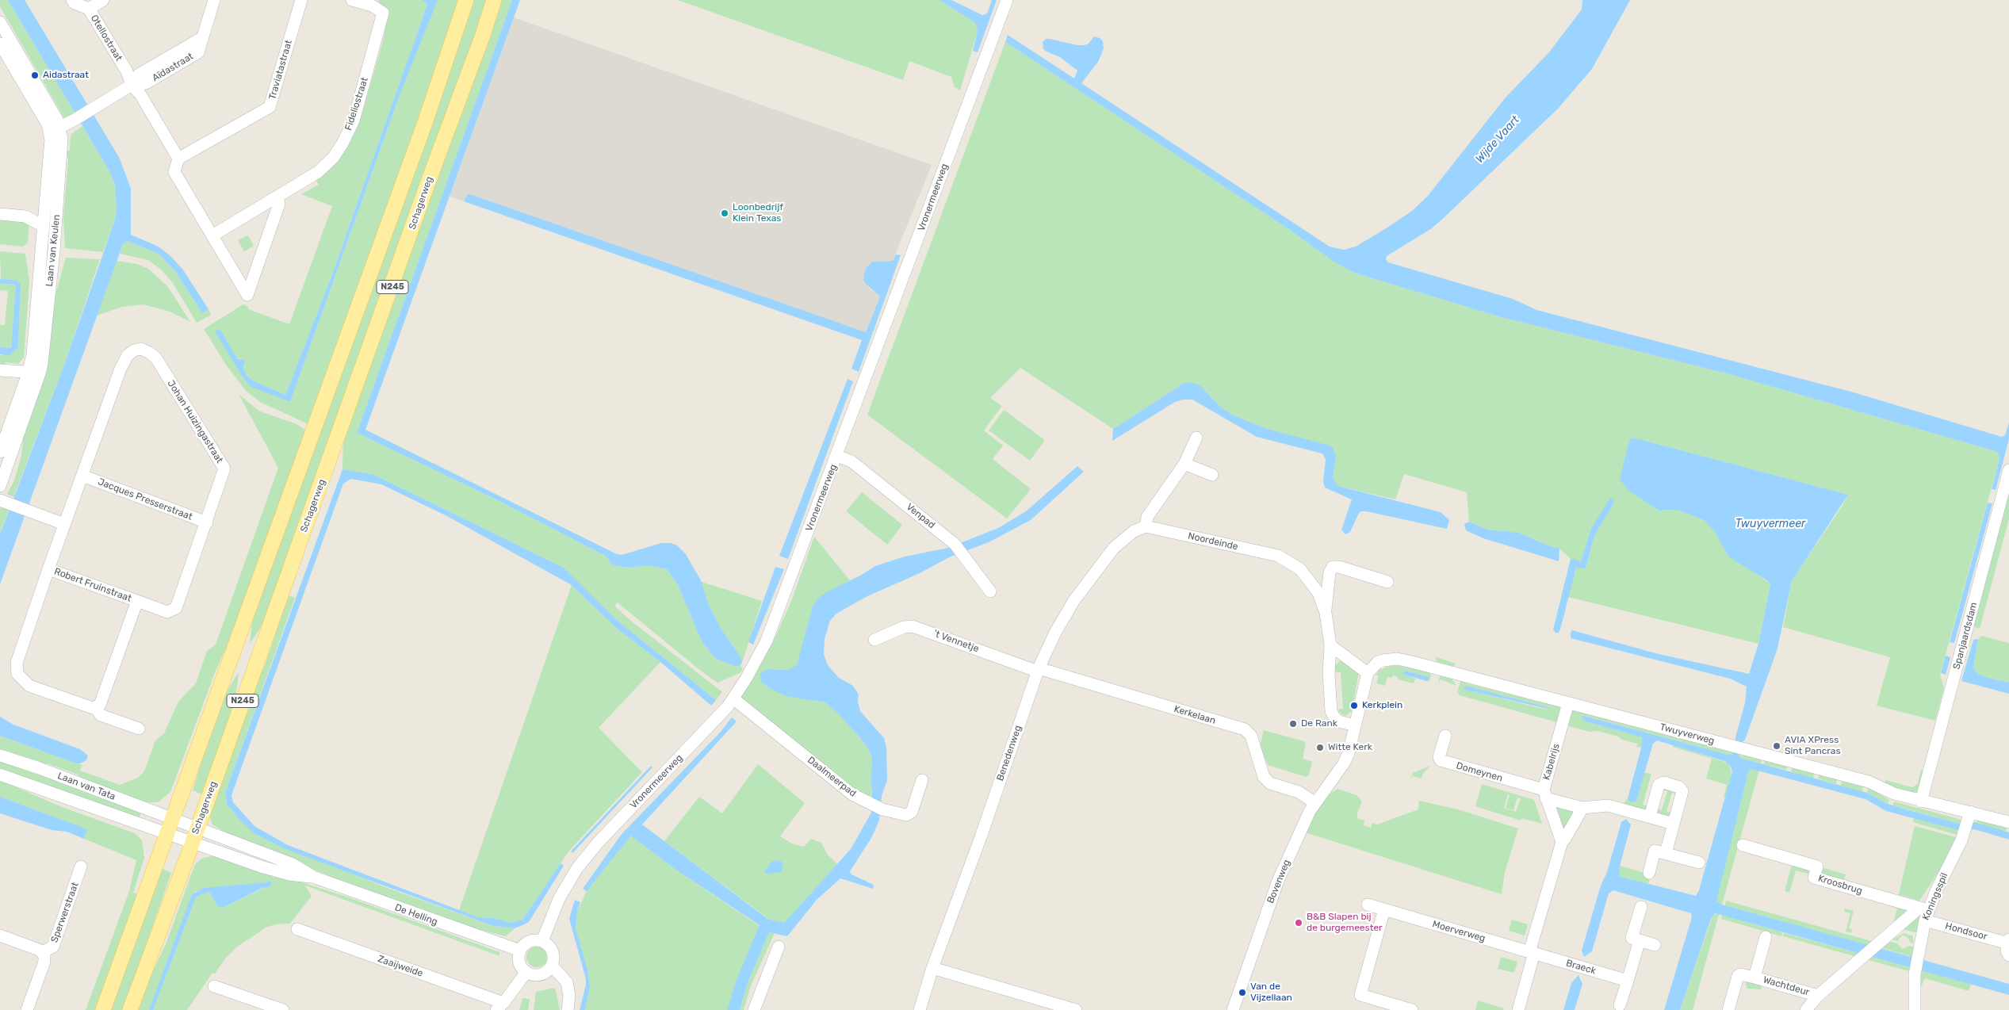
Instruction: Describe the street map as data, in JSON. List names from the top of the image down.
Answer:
{
  "streets": {
    "main road": ["Schagerweg", "N245"],
    "street": [
      "Otellostraat",
      "Aïdastraat",
      "Traviatastraat",
      "Fideliostraat",
      "Vronermeerweg",
      "Laan van Keulen",
      "Johan Huizingastraat",
      "Jacques Presserstraat",
      "Venpad",
      "Noordeinde",
      "Robert Fruinstraat",
      "Spanjaardsdam",
      "'t Vennetje",
      "Kerkelaan",
      "Twuyverweg",
      "Benedenweg",
      "Kabelrijs",
      "Domeynen",
      "Daalmeerpad",
      "Laan van Tata",
      "Bovenweg",
      "Kroosbrug",
      "Koningsspil",
      "Sperwerstraat",
      "De Helling",
      "Moerverweg",
      "Hondsoor",
      "Zaaijweide",
      "Braeck",
      "Wachtdeur"
    ]
  },
  "crossings": [
    ["Otellostraat", "Aïdastraat"],
    ["Aïdastraat", "Laan van Keulen"],
    ["Vronermeerweg", "Venpad"],
    ["Vronermeerweg", "Daalmeerpad"],
    ["Vronermeerweg", "De Helling"],
    ["Schagerweg", "Laan van Tata"],
    ["Schagerweg", "De Helling"],
    ["N245", "Laan van Tata"],
    ["Johan Huizingastraat", "Jacques Presserstraat"],
    ["Johan Huizingastraat", "Robert Fruinstraat"],
    ["Noordeinde", "Benedenweg"],
    ["Spanjaardsdam", "Twuyverweg"],
    ["'t Vennetje", "Kerkelaan"],
    ["'t Vennetje", "Benedenweg"],
    ["Kerkelaan", "Benedenweg"],
    ["Kerkelaan", "Bovenweg"],
    ["Twuyverweg", "Kabelrijs"],
    ["Twuyverweg", "Koningsspil"],
    ["Kabelrijs", "Domeynen"],
    ["Laan van Tata", "De Helling"],
    ["Kroosbrug", "Koningsspil"],
    ["Kroosbrug", "Hondsoor"],
    ["Koningsspil", "Hondsoor"],
    ["Koningsspil", "Wachtdeur"],
    ["Moerverweg", "Braeck"]
  ],
  "water": ["Wijde Vaart", "Twuyvermeer"],
  "places": [
    "Aidastraat",
    "Loonbedrijf Klein Texas",
    "Kerkplein",
    "De Rank",
    "AVIA XPress Sint Pancras",
    "Witte Kerk",
    "B&B Slapen bij de burgemeester",
    "Van de Vijzellaan"
  ]
}
